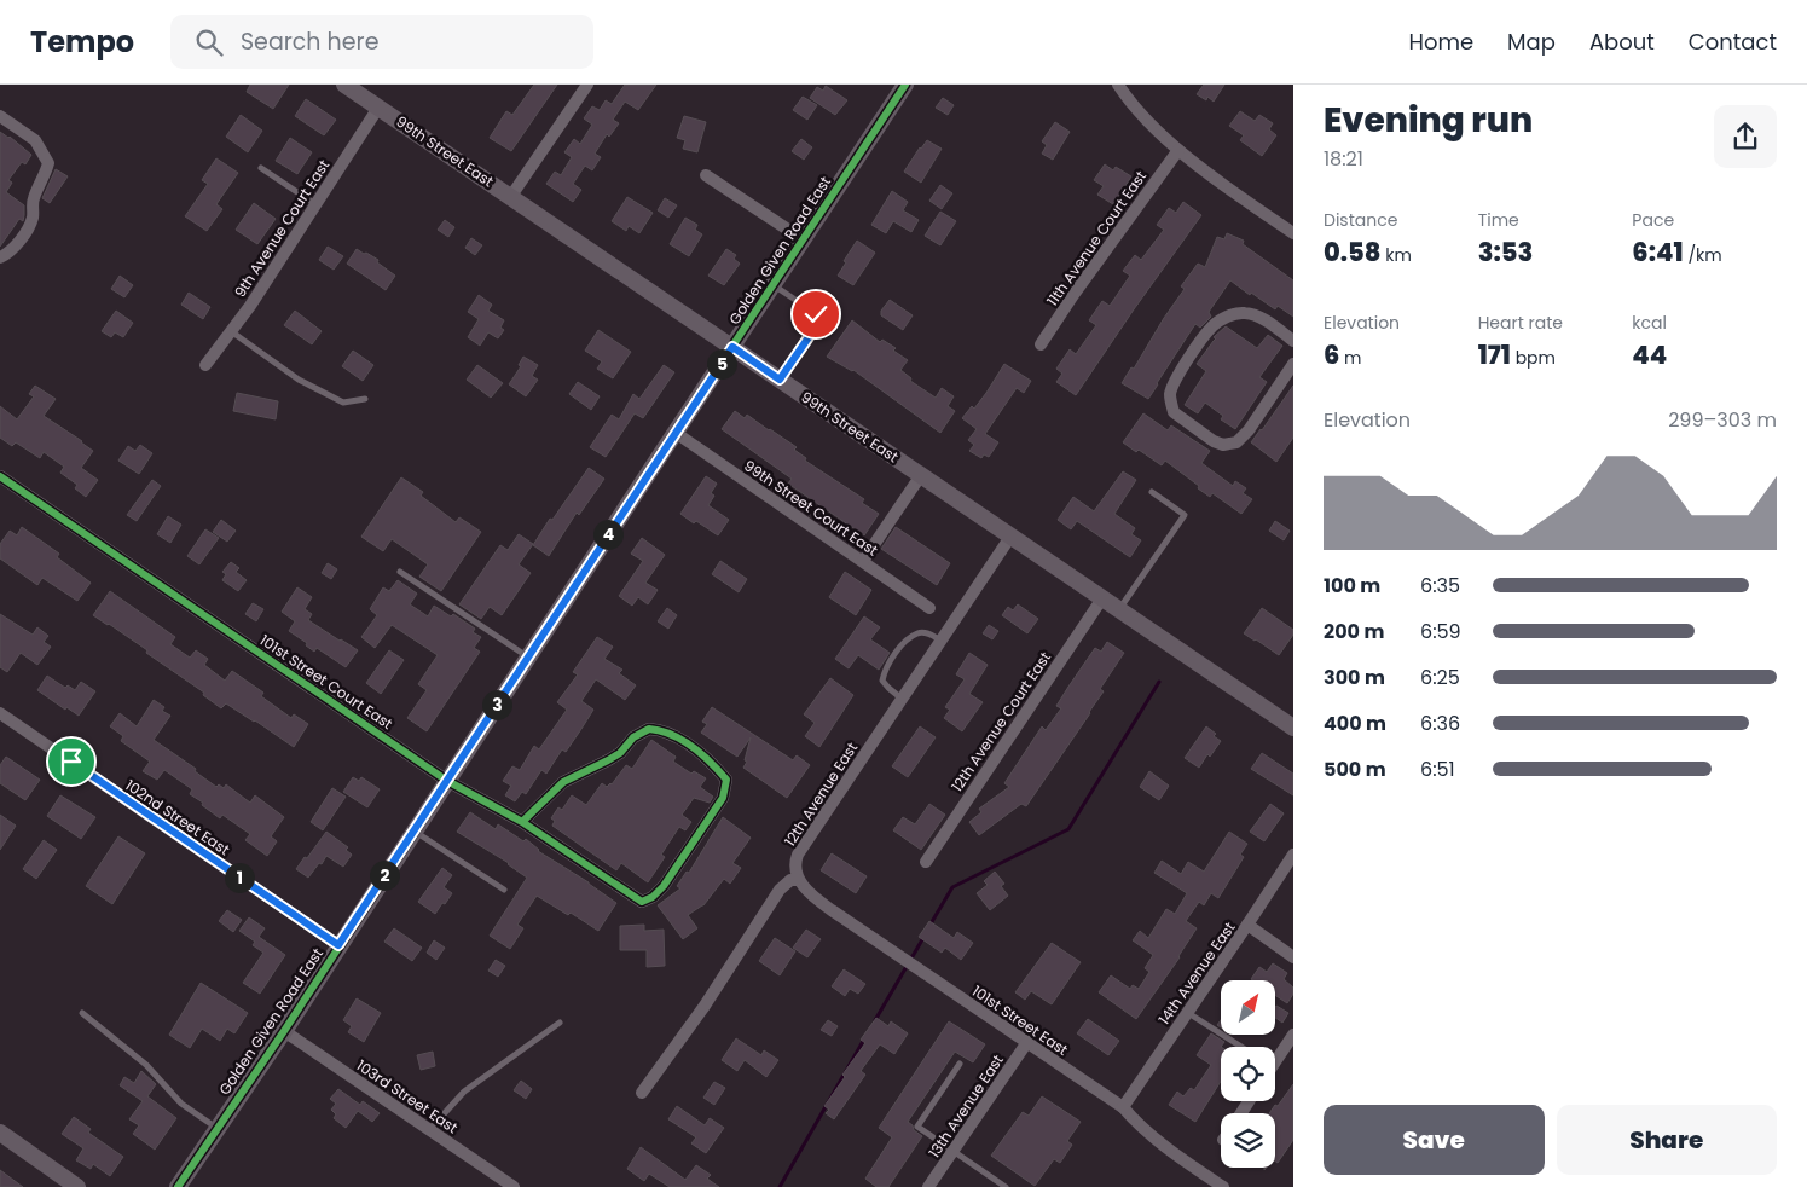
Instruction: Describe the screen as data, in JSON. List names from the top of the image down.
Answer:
{
  "streets": {
    "street": [
      "99th Street East",
      "9th Avenue Court East",
      "11th Avenue Court East",
      "Golden Given Road East",
      "99th Street Court East",
      "101st Street Court East",
      "12th Avenue Court East",
      "12th Avenue East",
      "102nd Street East",
      "14th Avenue East",
      "101st Street East",
      "103rd Street East",
      "13th Avenue East"
    ]
  },
  "crossings": [
    ["99th Street East", "9th Avenue Court East"],
    ["99th Street East", "Golden Given Road East"],
    ["99th Street East", "12th Avenue Court East"],
    ["99th Street East", "12th Avenue East"],
    ["Golden Given Road East", "99th Street Court East"],
    ["Golden Given Road East", "101st Street Court East"],
    ["Golden Given Road East", "102nd Street East"],
    ["Golden Given Road East", "103rd Street East"],
    ["12th Avenue East", "101st Street East"],
    ["14th Avenue East", "101st Street East"],
    ["101st Street East", "13th Avenue East"]
  ],
  "north": "top right",
  "page": {
    "header": "Tempo",
    "search": "Search here",
    "nav": [
      "Home",
      "Map",
      "About",
      "Contact"
    ],
    "heading": ["Evening run", "18:21"],
    "stats": [
      ["Distance", "0.58 km"],
      ["Time", "3:53"],
      ["Pace", "6:41 /km"],
      ["Elevation", "6 m"],
      ["Heart rate", "171 bpm"],
      ["kcal", "44"]
    ],
    "pins": [
      "5",
      "4",
      "3",
      "2",
      "1"
    ],
    "chart": ["Elevation", "299–303 m"],
    "list": [
      {
        "name": "100 m",
        "note": "6:35"
      },
      {
        "name": "200 m",
        "note": "6:59"
      },
      {
        "name": "300 m",
        "note": "6:25"
      },
      {
        "name": "400 m",
        "note": "6:36"
      },
      {
        "name": "500 m",
        "note": "6:51"
      }
    ],
    "buttons": ["Save", "Share"]
  }
}
